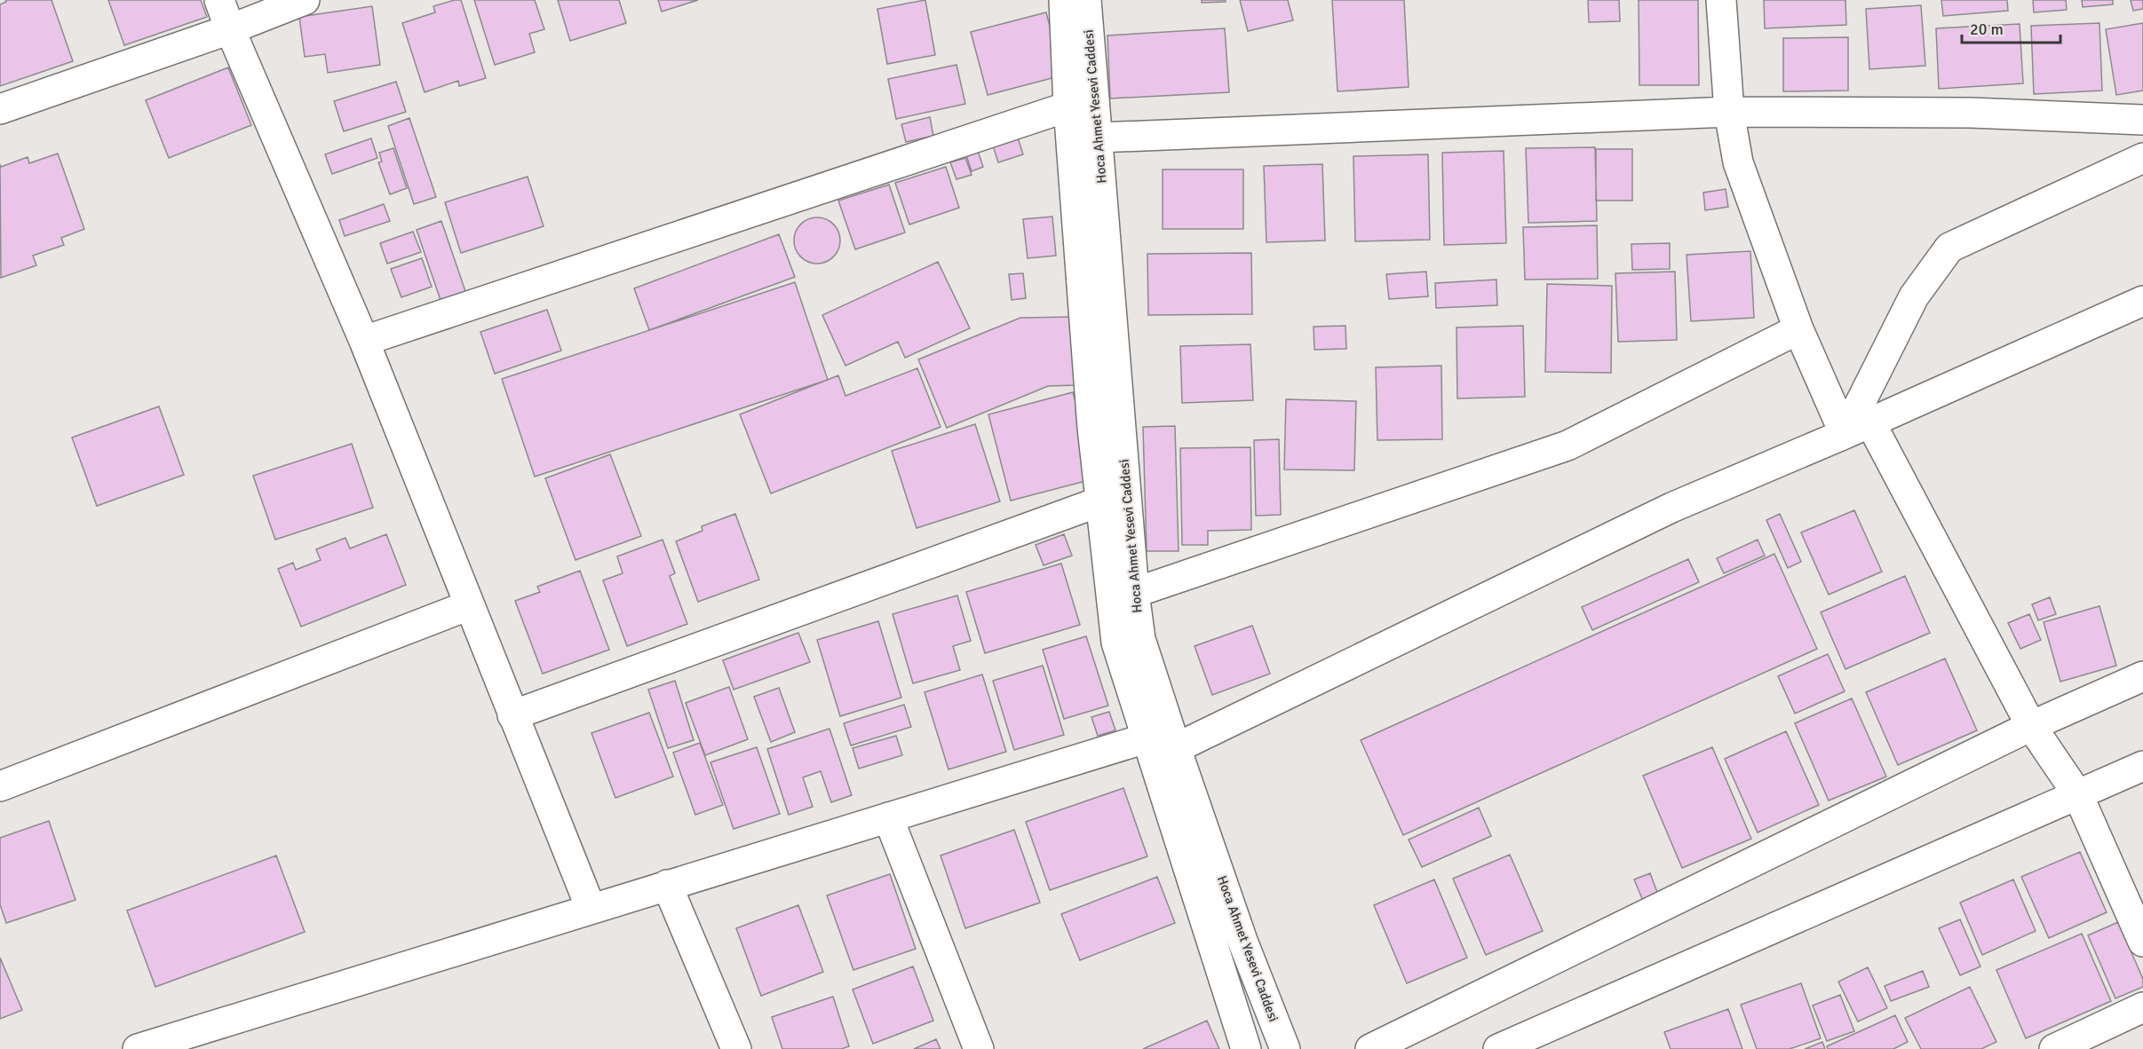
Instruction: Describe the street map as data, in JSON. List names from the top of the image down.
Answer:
{
  "streets": {
    "street": ["Hoca Ahmet Yesevi Caddesi"]
  },
  "scale_bar": "20 m"
}
